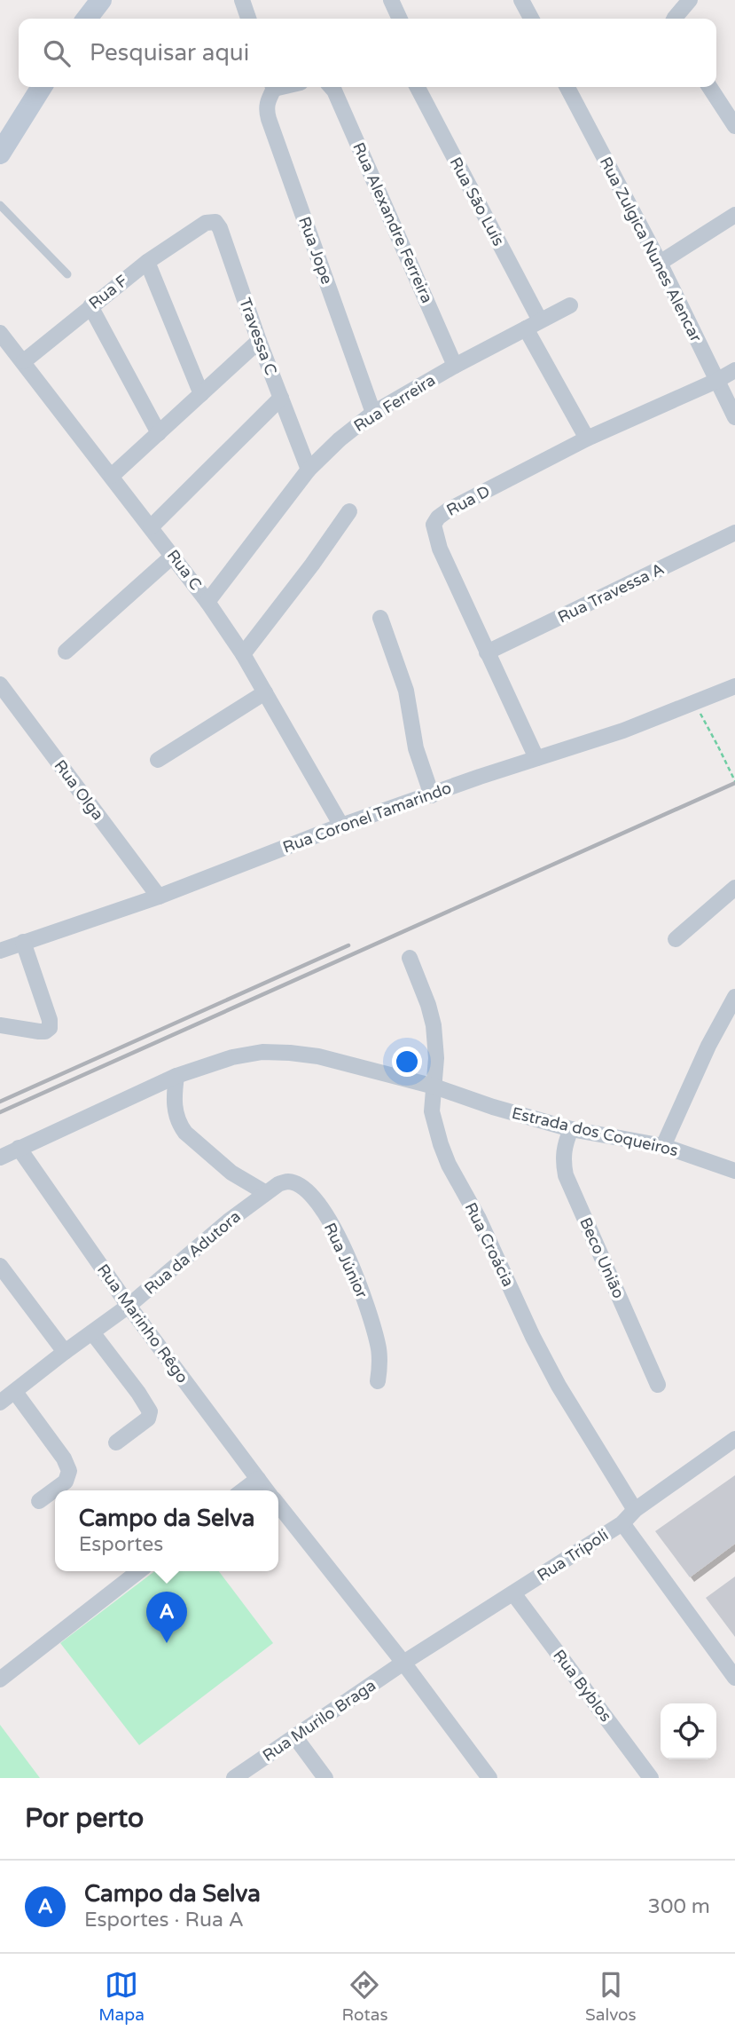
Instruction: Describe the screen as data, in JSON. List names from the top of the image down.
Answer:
{
  "streets": {
    "street": [
      "Rua São Luís",
      "Rua Alexandre Ferreira",
      "Rua Zulgica Nunes Alencar",
      "Rua Jope",
      "Rua F",
      "Travessa C",
      "Rua Ferreira",
      "Rua D",
      "Rua C",
      "Rua Travessa A",
      "Rua Olga",
      "Rua Coronel Tamarindo",
      "Estrada dos Coqueiros",
      "Rua Croácia",
      "Rua da Adutora",
      "Beco União",
      "Rua Júnior",
      "Rua Marinho Rêgo",
      "Rua Trípoli",
      "Rua Byblos",
      "Rua Murilo Braga"
    ]
  },
  "crossings": [
    ["Rua São Luís", "Rua Ferreira"],
    ["Rua São Luís", "Rua D"],
    ["Rua Alexandre Ferreira", "Rua Ferreira"],
    ["Rua Zulgica Nunes Alencar", "Rua D"],
    ["Rua Jope", "Rua Ferreira"],
    ["Rua F", "Travessa C"],
    ["Rua F", "Rua C"],
    ["Travessa C", "Rua Ferreira"],
    ["Rua Ferreira", "Rua C"],
    ["Rua D", "Rua Travessa A"],
    ["Rua D", "Rua Coronel Tamarindo"],
    ["Rua C", "Rua Coronel Tamarindo"],
    ["Rua Olga", "Rua Coronel Tamarindo"],
    ["Estrada dos Coqueiros", "Rua Croácia"],
    ["Estrada dos Coqueiros", "Beco União"],
    ["Estrada dos Coqueiros", "Rua Marinho Rêgo"],
    ["Rua Croácia", "Rua Trípoli"],
    ["Rua da Adutora", "Rua Júnior"],
    ["Rua da Adutora", "Rua Marinho Rêgo"],
    ["Rua Marinho Rêgo", "Rua Trípoli"],
    ["Rua Marinho Rêgo", "Rua Murilo Braga"],
    ["Rua Trípoli", "Rua Byblos"],
    ["Rua Trípoli", "Rua Murilo Braga"]
  ],
  "page": {
    "search": "Pesquisar aqui",
    "popup": ["Campo da Selva", "Esportes"],
    "pins": "A",
    "heading": "Por perto",
    "list": [
      {
        "mark": "A",
        "name": "Campo da Selva",
        "note": "Esportes · Rua A",
        "value": "300 m"
      }
    ],
    "nav": ["Mapa", "Rotas", "Salvos"]
  }
}
